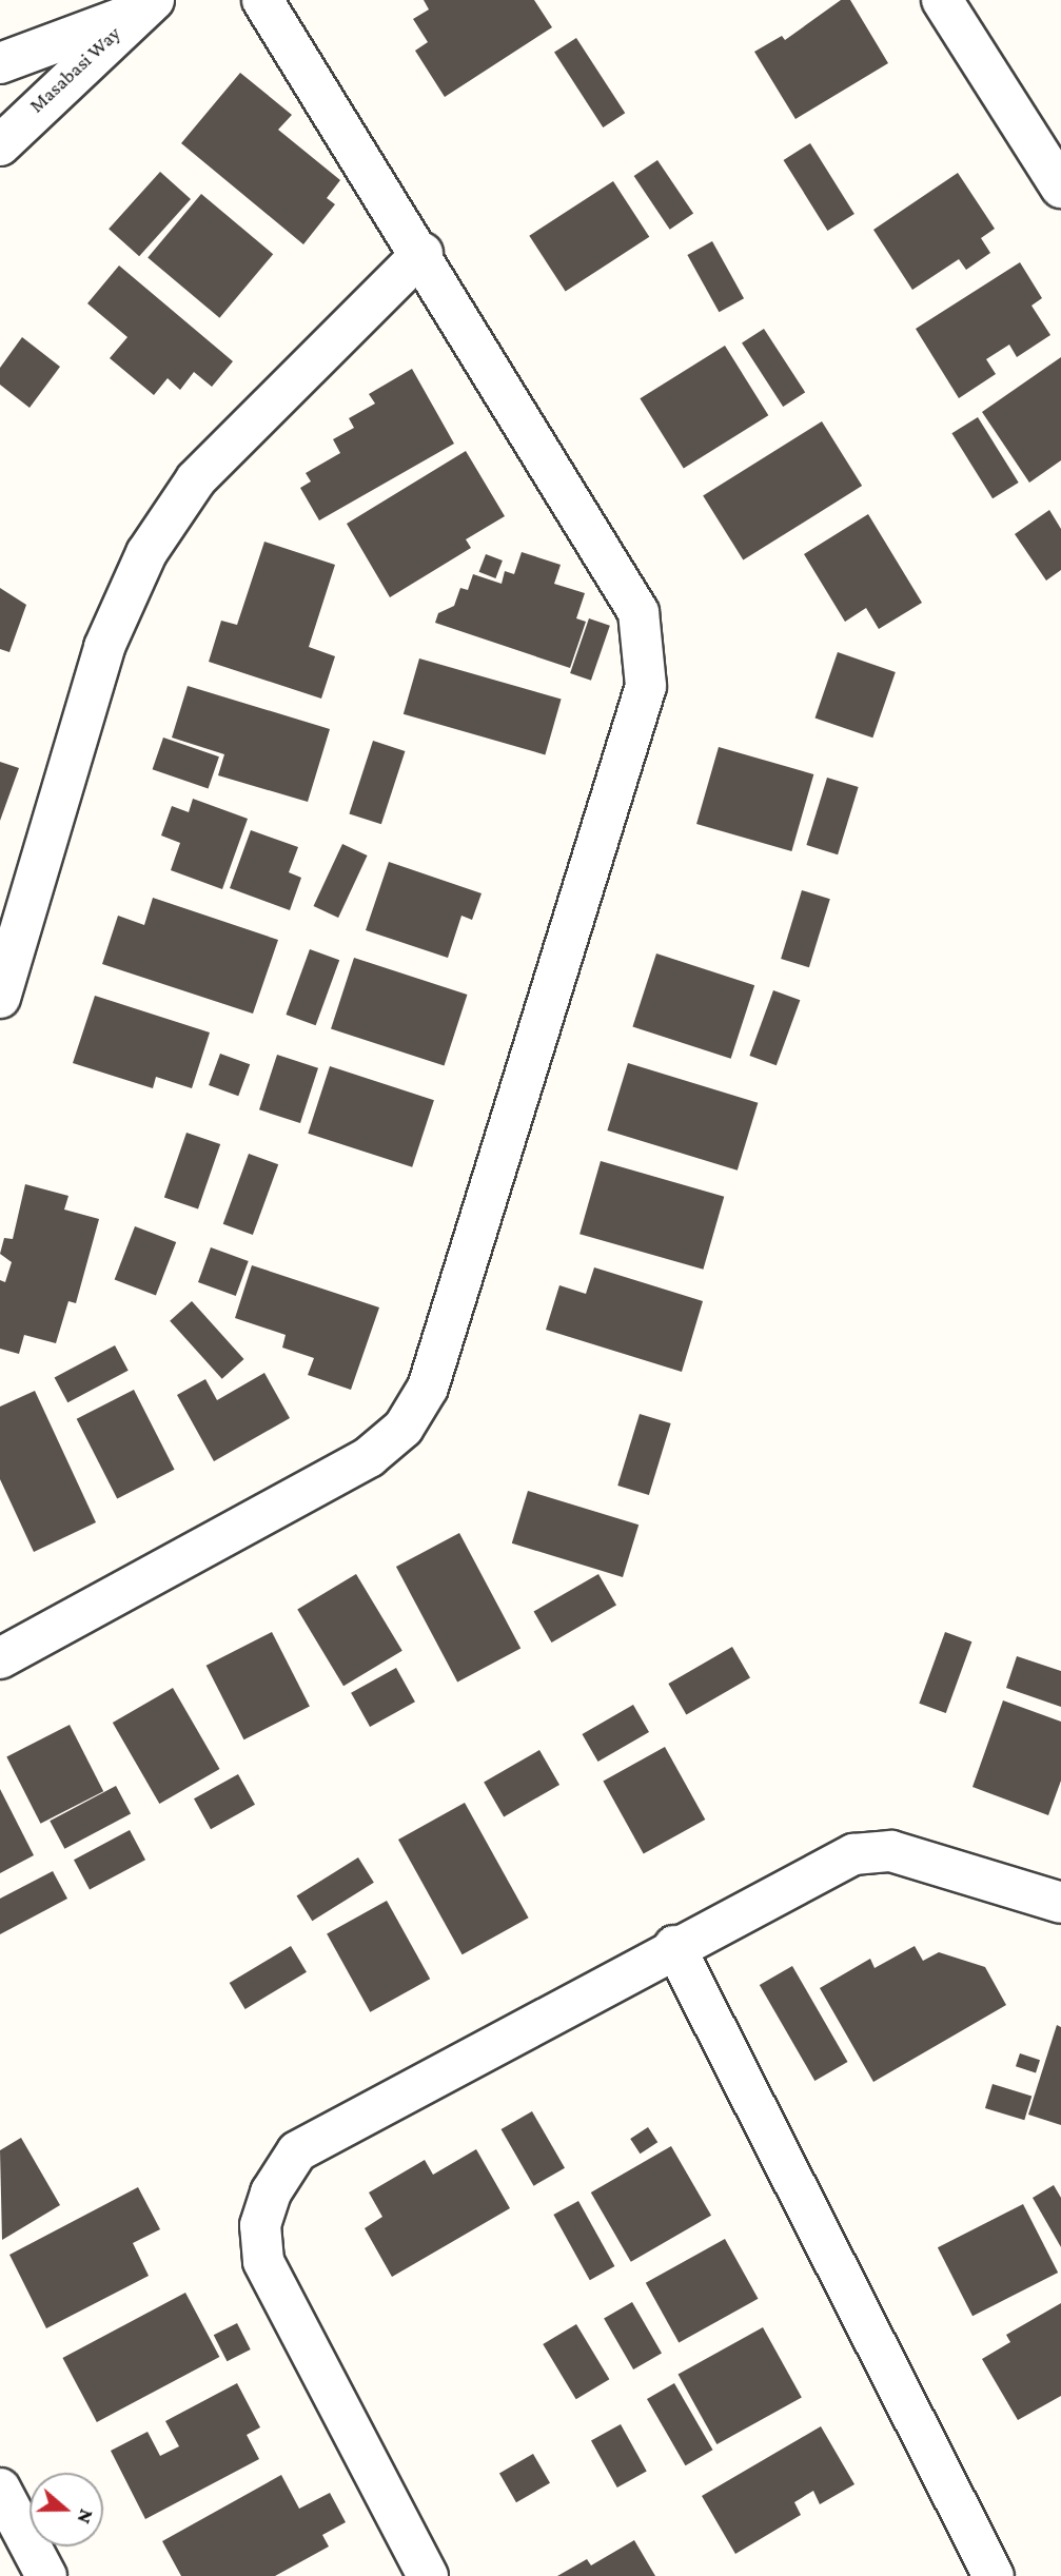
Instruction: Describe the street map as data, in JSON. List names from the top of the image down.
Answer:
{
  "streets": {
    "street": ["Masabasi Way"]
  },
  "north": "right"
}
